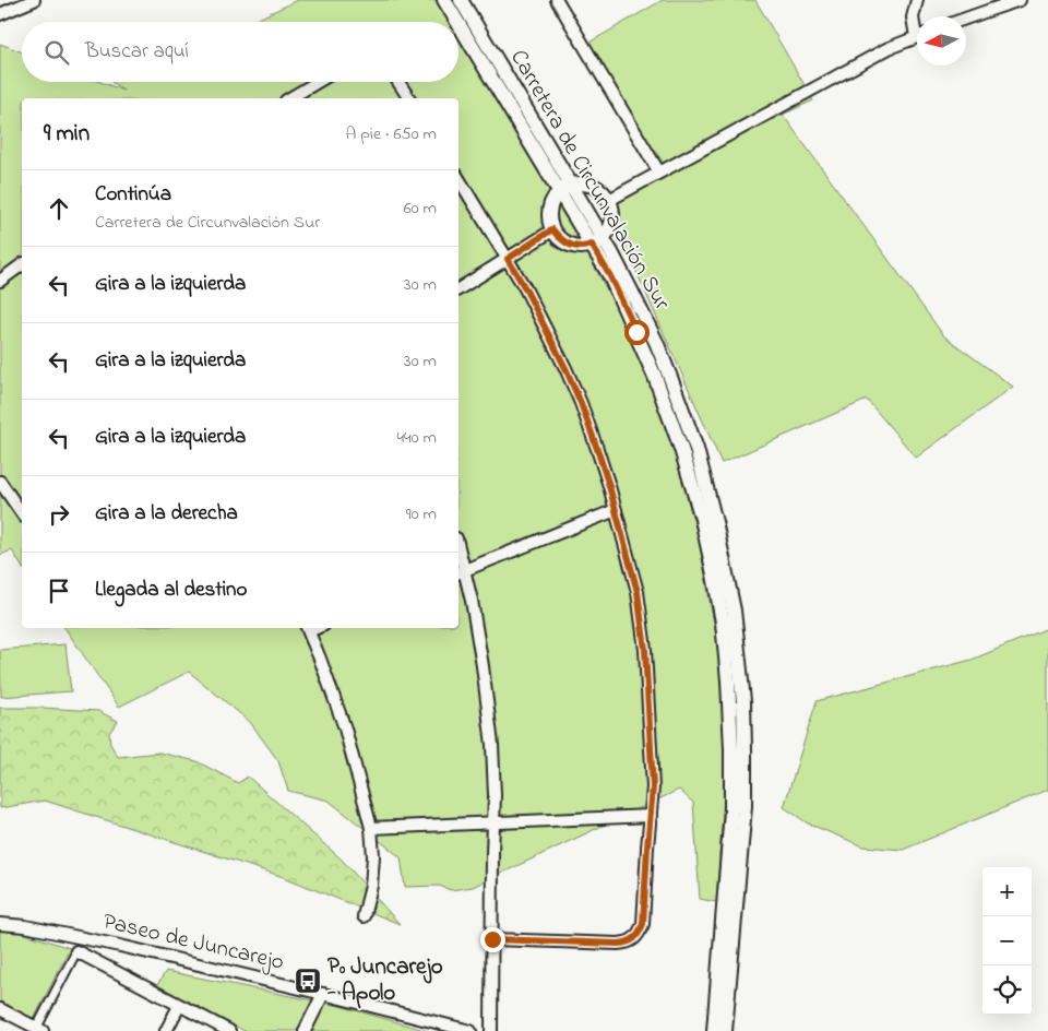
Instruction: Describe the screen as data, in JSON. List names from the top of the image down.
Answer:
{
  "streets": {
    "street": ["Carretera de Circunvalación Sur", "Paseo de Juncarejo"]
  },
  "places": {
    "bus stop": ["Pº Juncarejo - Apolo"]
  },
  "north": "left",
  "page": {
    "search": "Buscar aquí",
    "heading": ["9 min", "A pie · 650 m"],
    "list": [
      ["Continúa", "Carretera de Circunvalación Sur", "60 m"],
      ["Gira a la izquierda", "30 m"],
      ["Gira a la izquierda", "30 m"],
      ["Gira a la izquierda", "440 m"],
      ["Gira a la derecha", "90 m"],
      "Llegada al destino"
    ],
    "map_buttons": ["+", "−"]
  }
}
